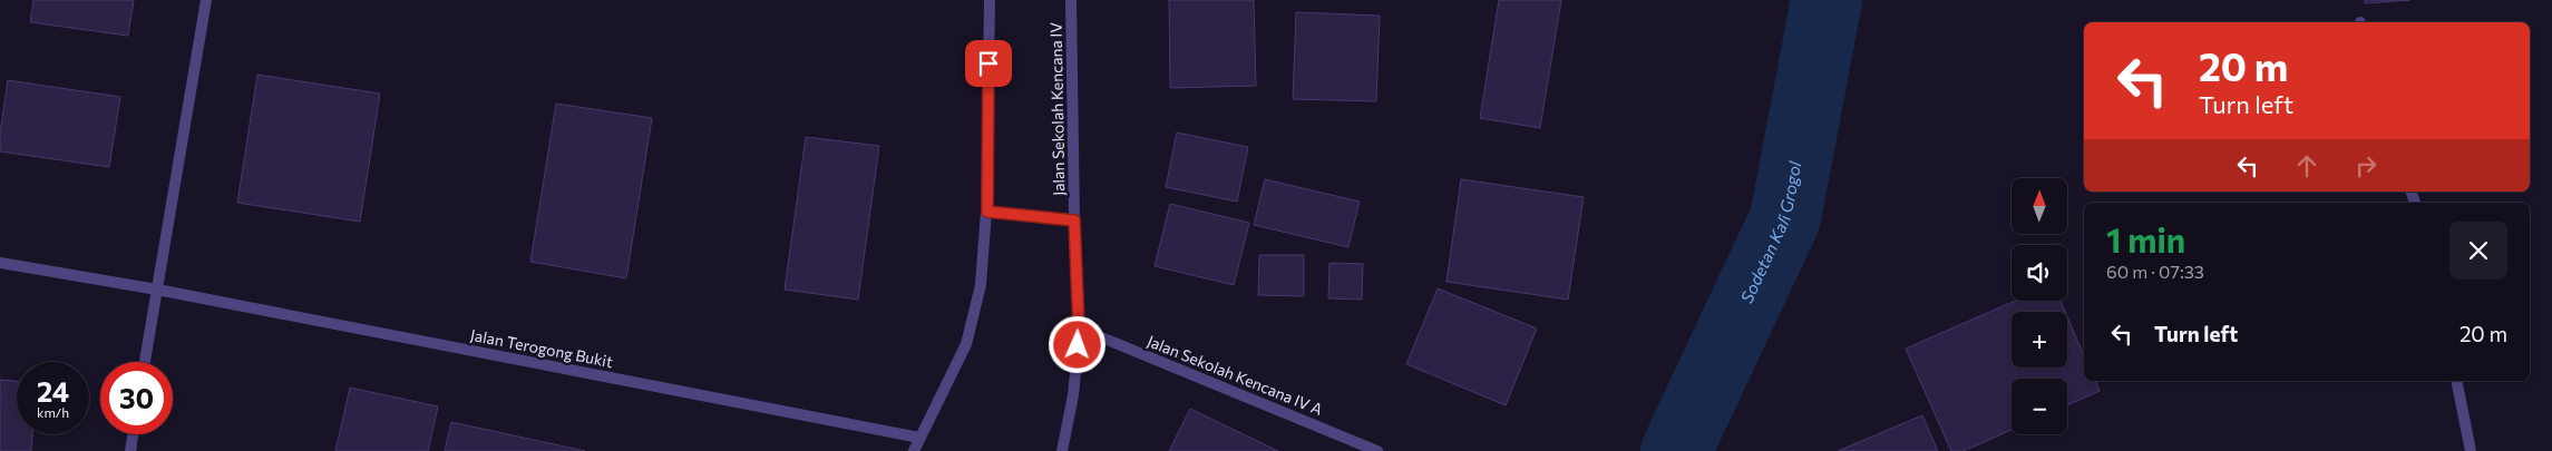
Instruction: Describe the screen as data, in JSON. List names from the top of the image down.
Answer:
{
  "streets": {
    "street": ["Jalan Sekolah Kencana IV", "Jalan Terogong Bukit", "Jalan Sekolah Kencana IV A"]
  },
  "crossings": [
    ["Jalan Sekolah Kencana IV", "Jalan Sekolah Kencana IV A"]
  ],
  "water": ["Sodetan Kali Grogol"],
  "north": "top",
  "page": {
    "turn": ["20 m", "Turn left"],
    "map_buttons": ["+", "−"],
    "heading": ["1 min", "60 m · 07:33"],
    "list": [
      {
        "name": "Turn left",
        "value": "20 m"
      }
    ],
    "speed": "24 km/h",
    "limit": "30"
  }
}
